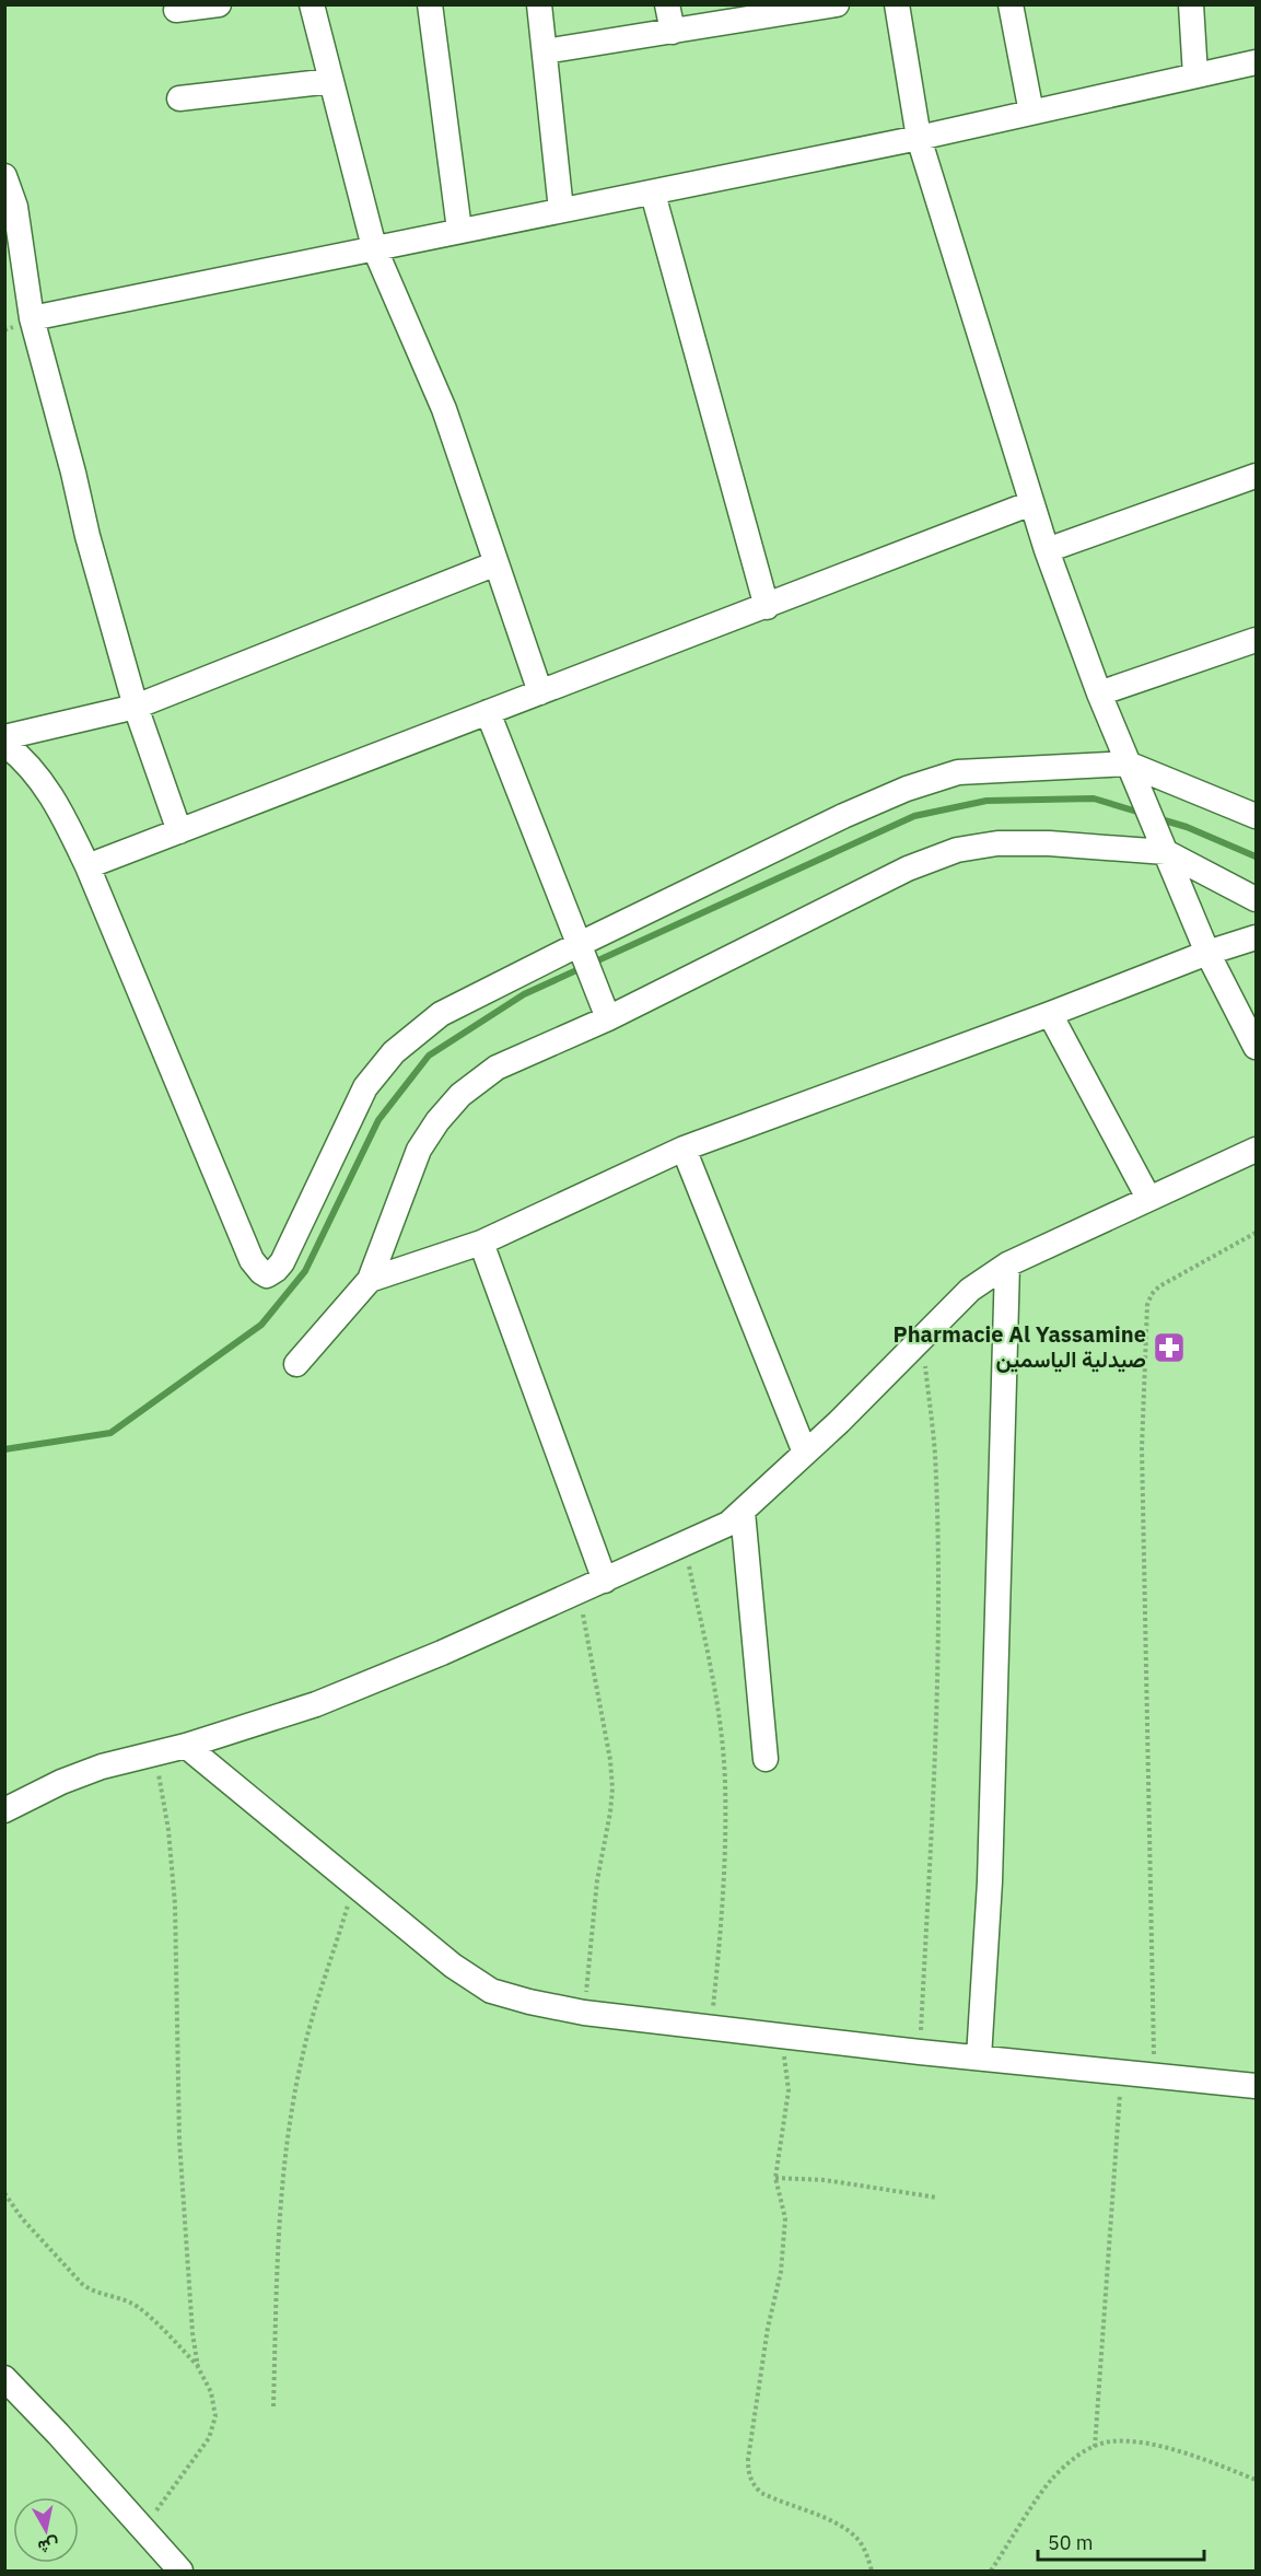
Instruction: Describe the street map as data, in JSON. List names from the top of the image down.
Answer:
{
  "places": {
    "pharmacy": ["Pharmacie Al Yassamine صيدلية الياسمين"]
  },
  "scale_bar": "50 m",
  "north": "bottom"
}
